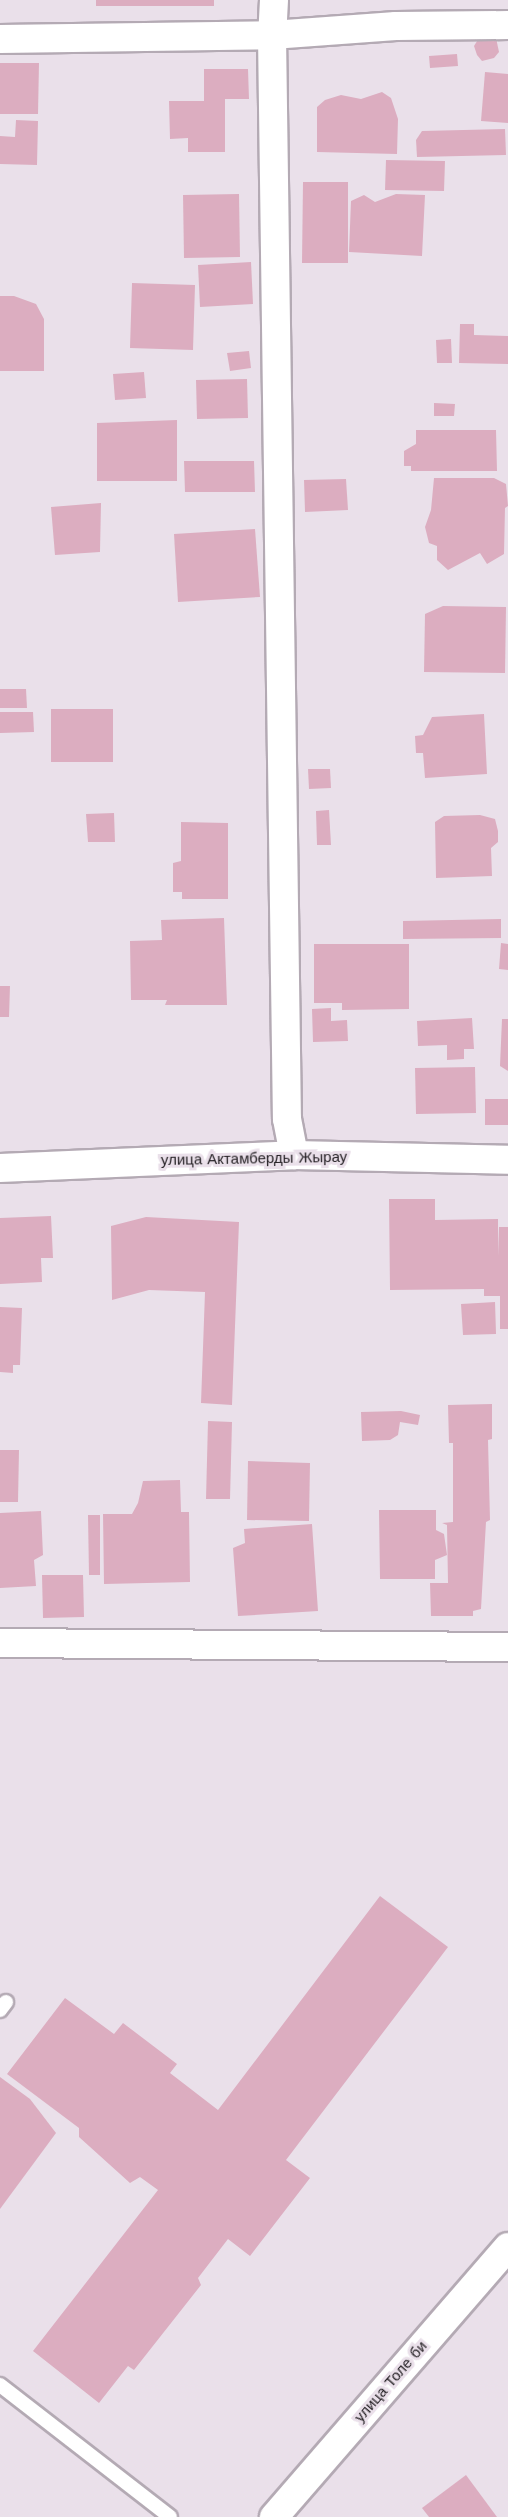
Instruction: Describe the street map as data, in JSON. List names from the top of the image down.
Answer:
{
  "streets": {
    "street": ["улица Актамберды Жырау", "улица Толе би"]
  }
}
